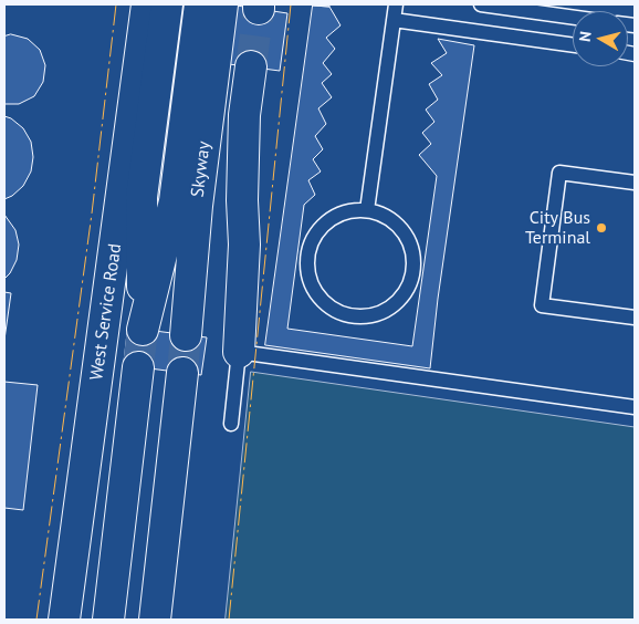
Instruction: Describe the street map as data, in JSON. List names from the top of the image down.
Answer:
{
  "streets": {
    "main road": ["Skyway", "West Service Road"]
  },
  "places": ["City Bus Terminal"],
  "north": "left"
}
